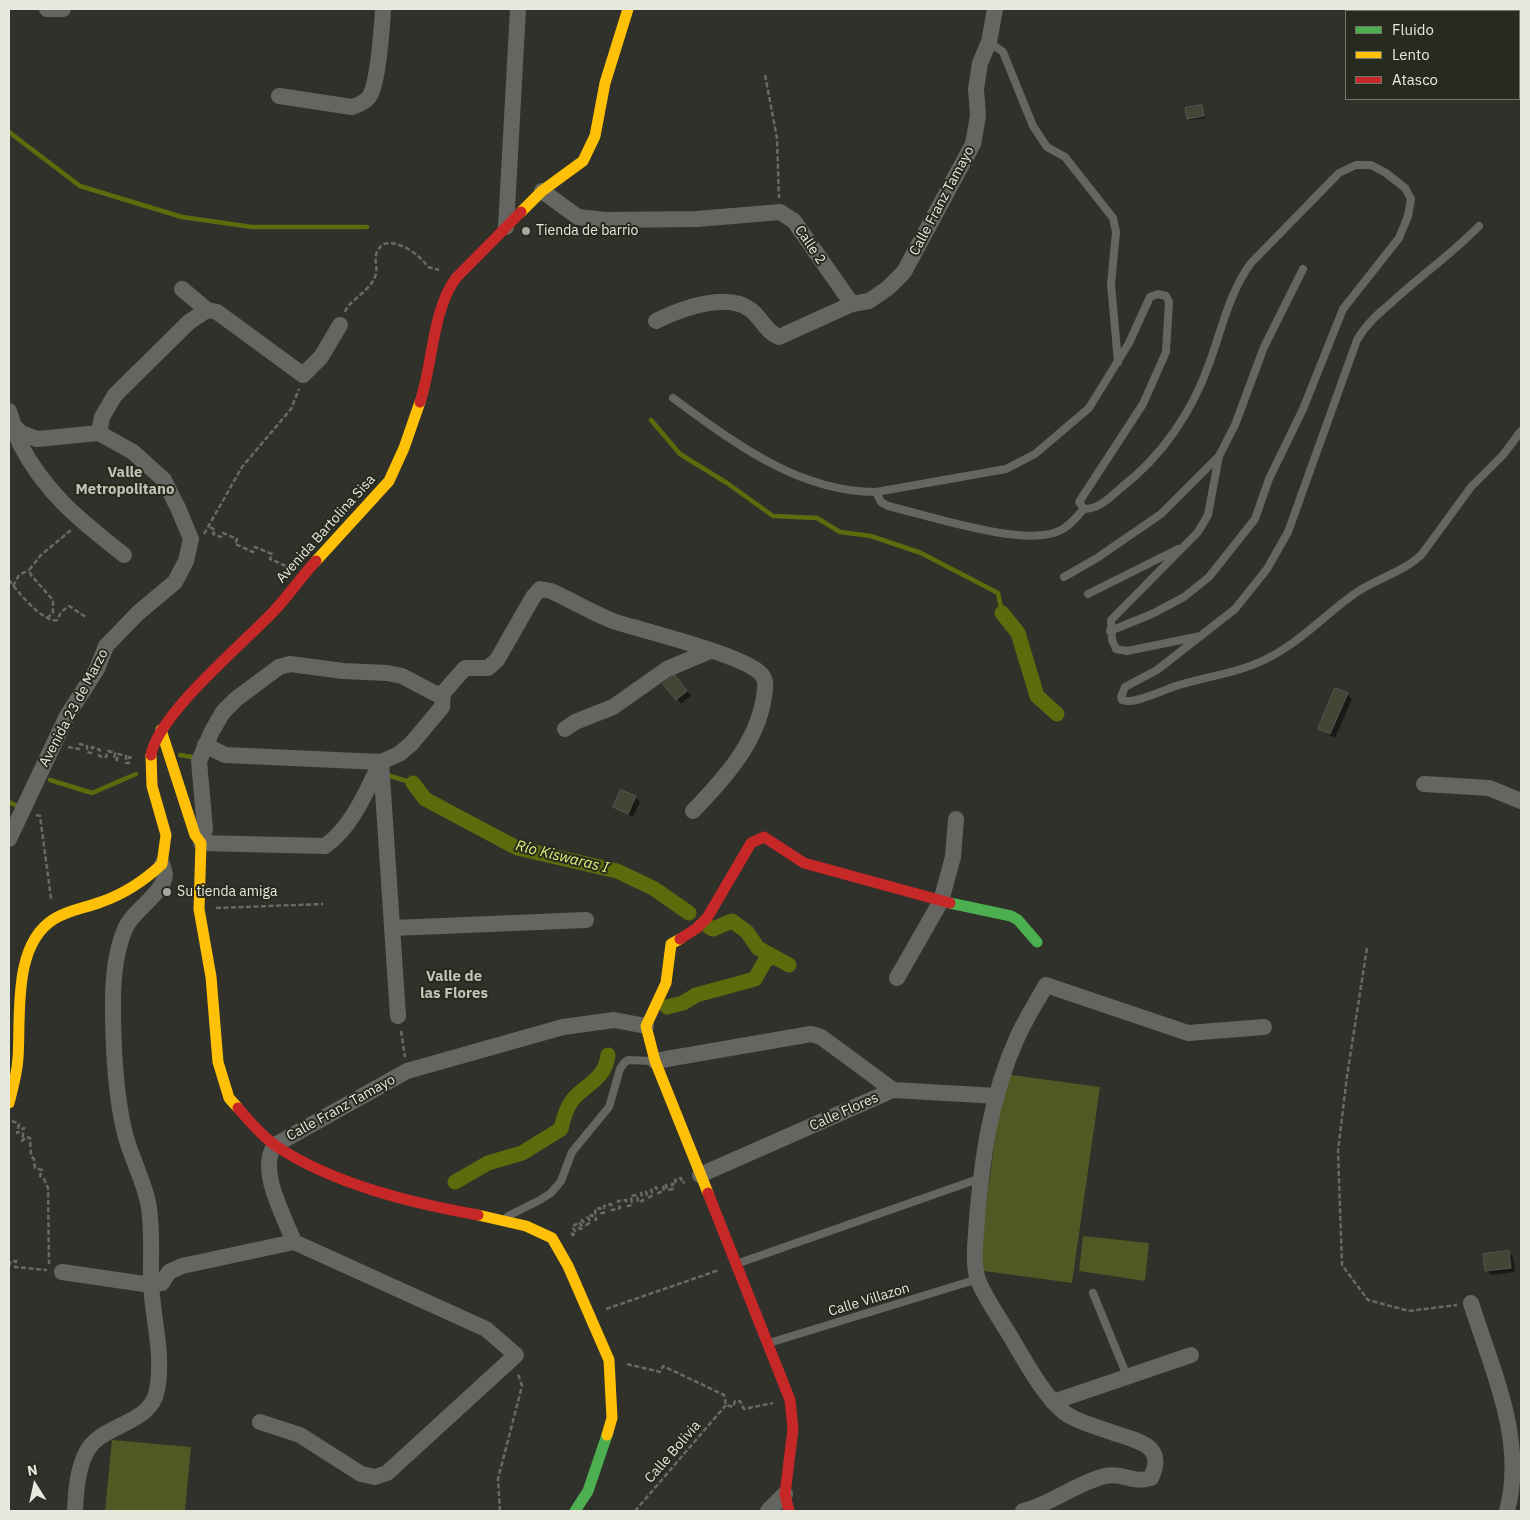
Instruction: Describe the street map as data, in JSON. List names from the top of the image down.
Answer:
{
  "streets": {
    "street": [
      "Calle Franz Tamayo",
      "Calle 2",
      "Avenida Bartolina Sisa",
      "Avenida 23 de Marzo",
      "Calle Flores"
    ],
    "lane": ["Calle Villazon"],
    "path": ["Calle Bolivia"]
  },
  "crossings": [
    ["Calle Franz Tamayo", "Calle 2"]
  ],
  "districts": ["Valle Metropolitano", "Valle de las Flores"],
  "water": ["Río Kiswaras I"],
  "places": ["Tienda de barrio", "Su tienda amiga"],
  "legend": ["Fluido", "Lento", "Atasco"],
  "north": "top"
}
